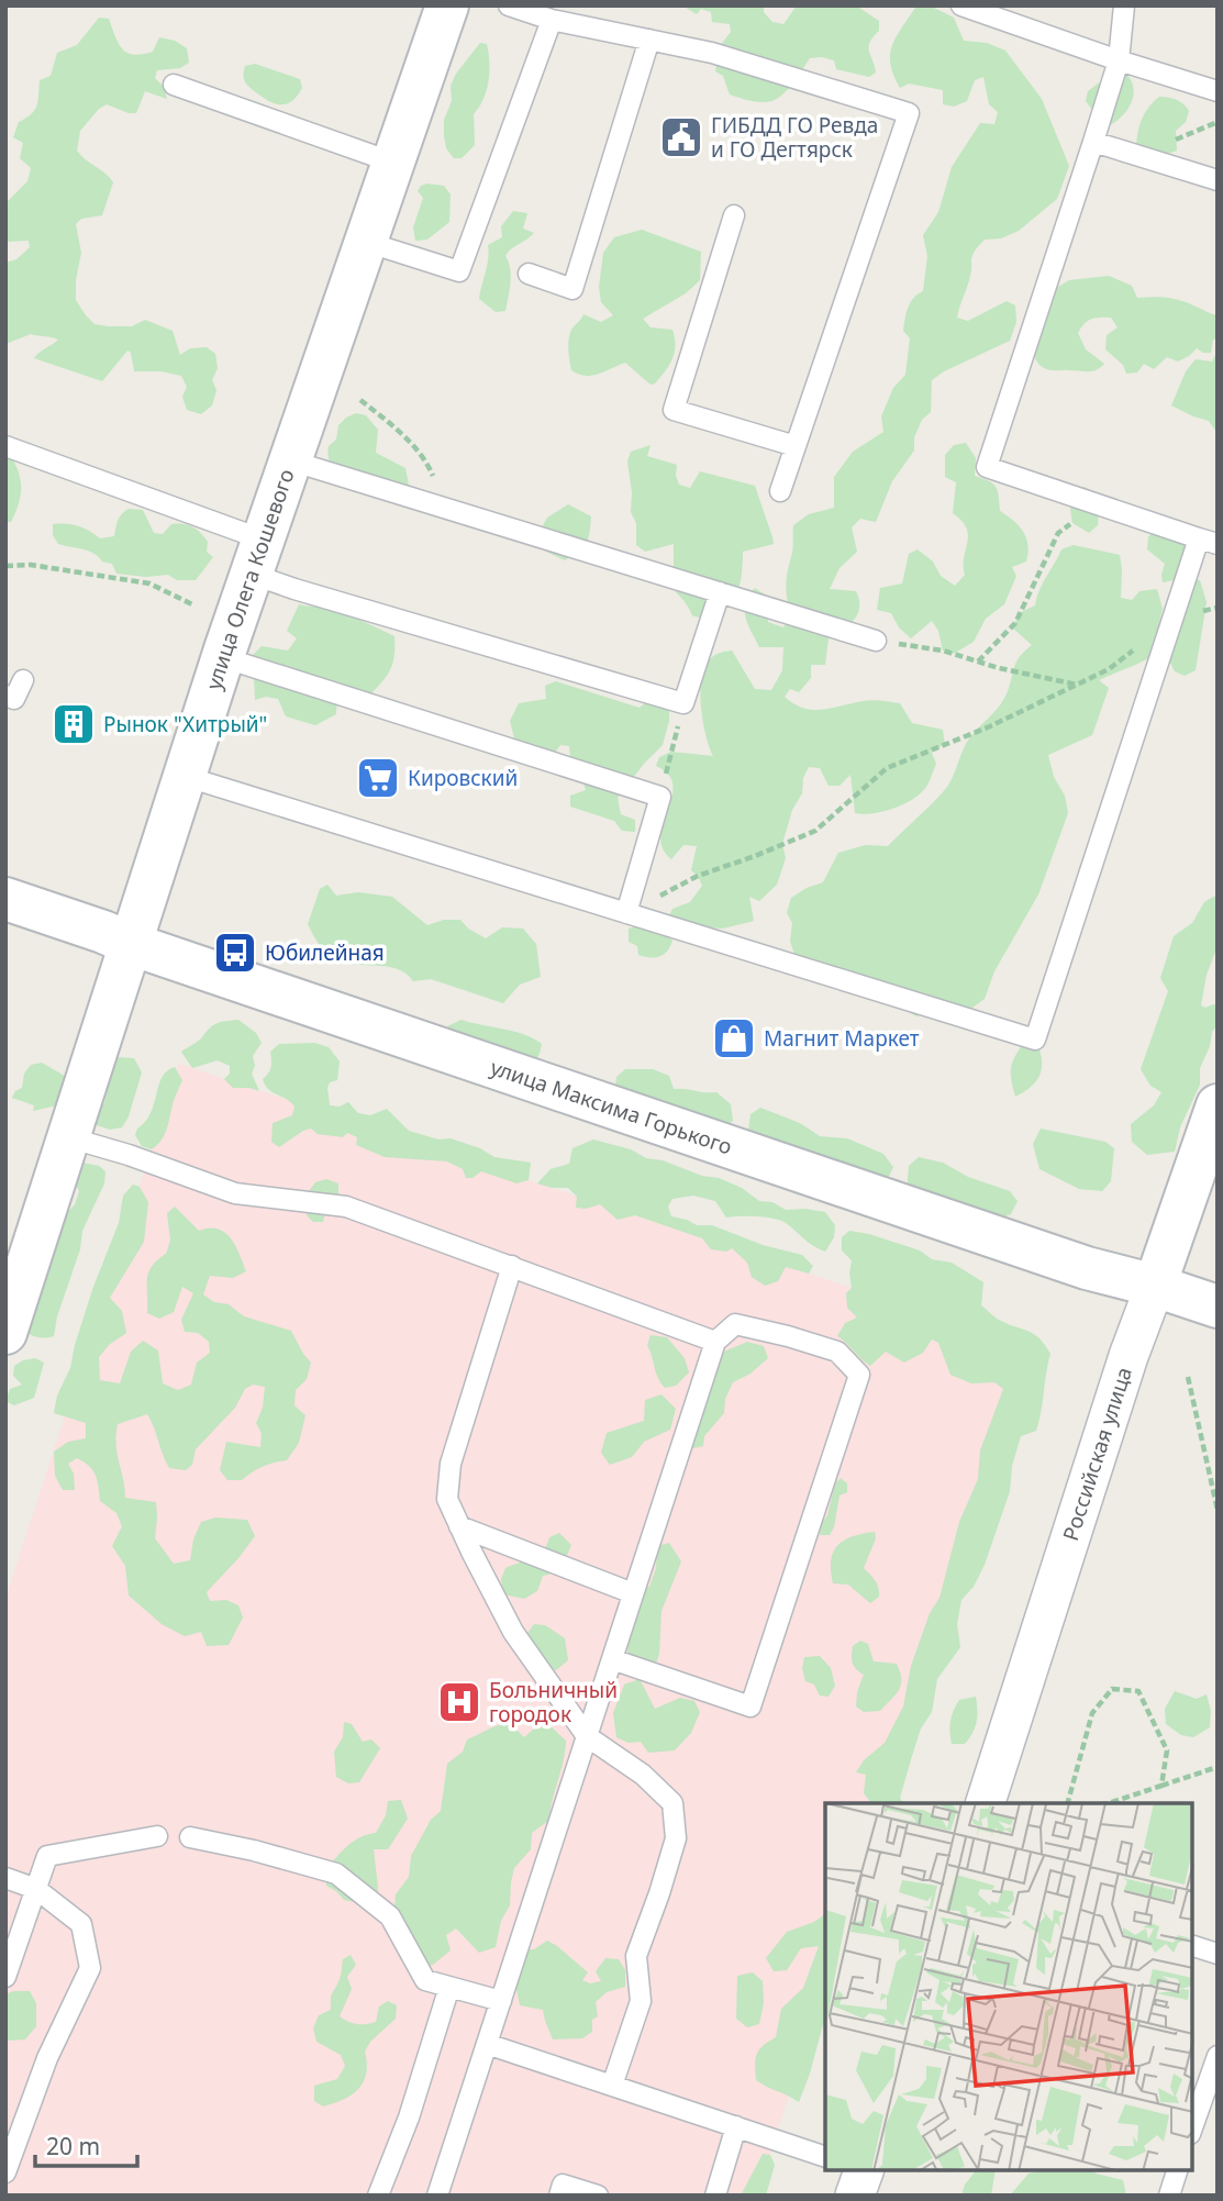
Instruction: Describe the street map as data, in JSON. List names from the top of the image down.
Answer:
{
  "streets": {
    "main road": ["улица Олега Кошевого", "улица Максима Горького", "Российская улица"]
  },
  "crossings": [
    ["улица Олега Кошевого", "улица Максима Горького"],
    ["улица Максима Горького", "Российская улица"]
  ],
  "places": {
    "public building": ["ГИБДД ГО Ревда и ГО Дегтярск"],
    "building": ["Рынок \"Хитрый\""],
    "supermarket": ["Кировский"],
    "bus stop": ["Юбилейная"],
    "shop": ["Магнит Маркет"],
    "hospital": ["Больничный городок"]
  },
  "scale_bar": "20 m"
}
